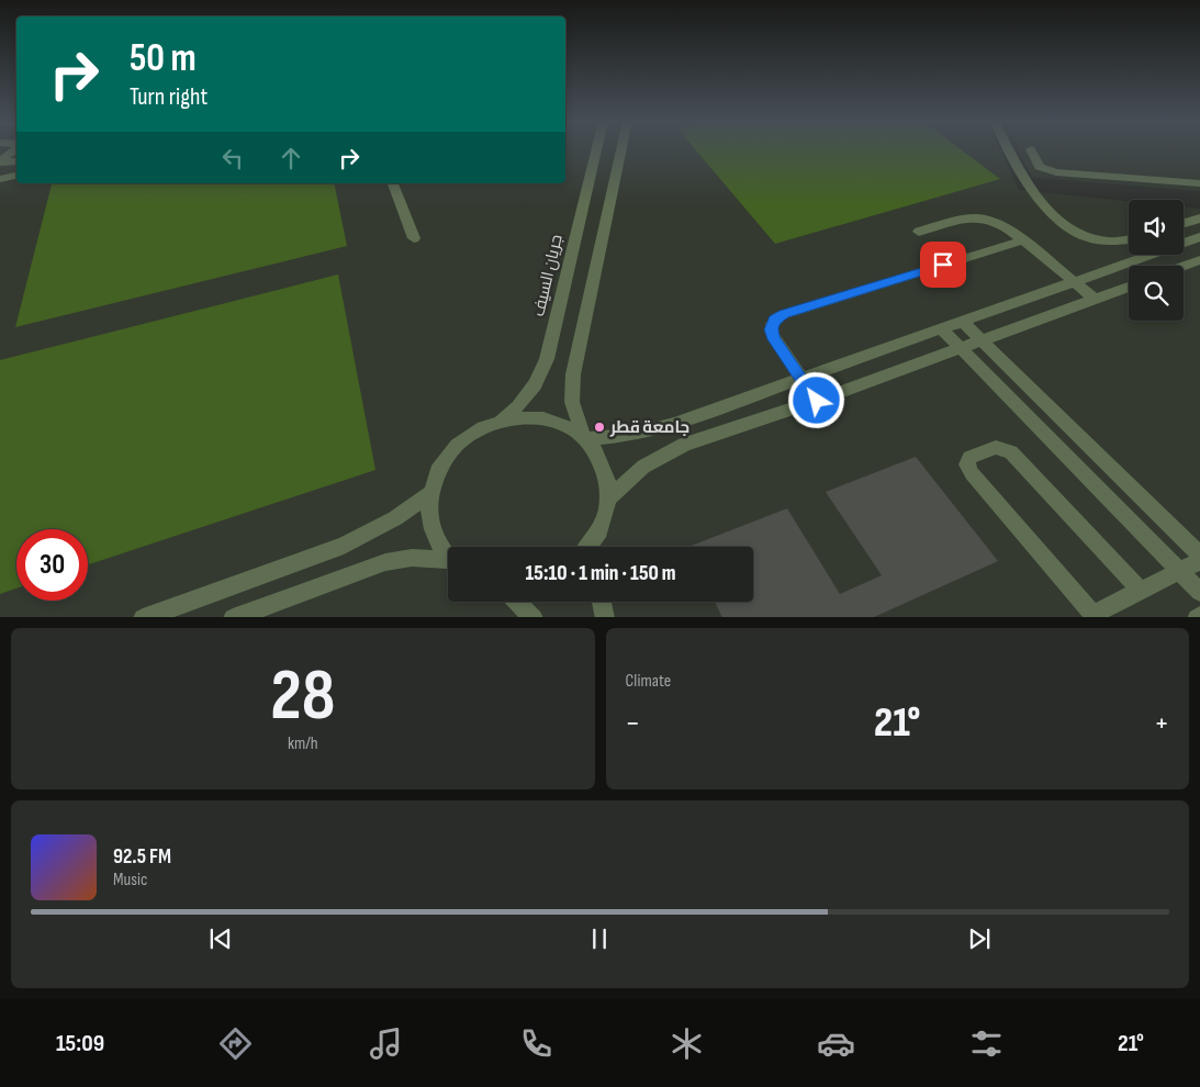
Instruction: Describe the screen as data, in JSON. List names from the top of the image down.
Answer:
{
  "streets": {
    "street": ["جريان السيف"]
  },
  "places": ["جامعة قطر"],
  "page": {
    "turn": ["50 m", "Turn right"],
    "limit": "30",
    "trip": "15:10 · 1 min · 150 m",
    "tile": [
      ["28", "km/h"],
      "Climate"
    ],
    "heat": ["−", "21°", "+"],
    "song": ["92.5 FM", "Music"],
    "tabs": ["15:09", "21°"]
  }
}
